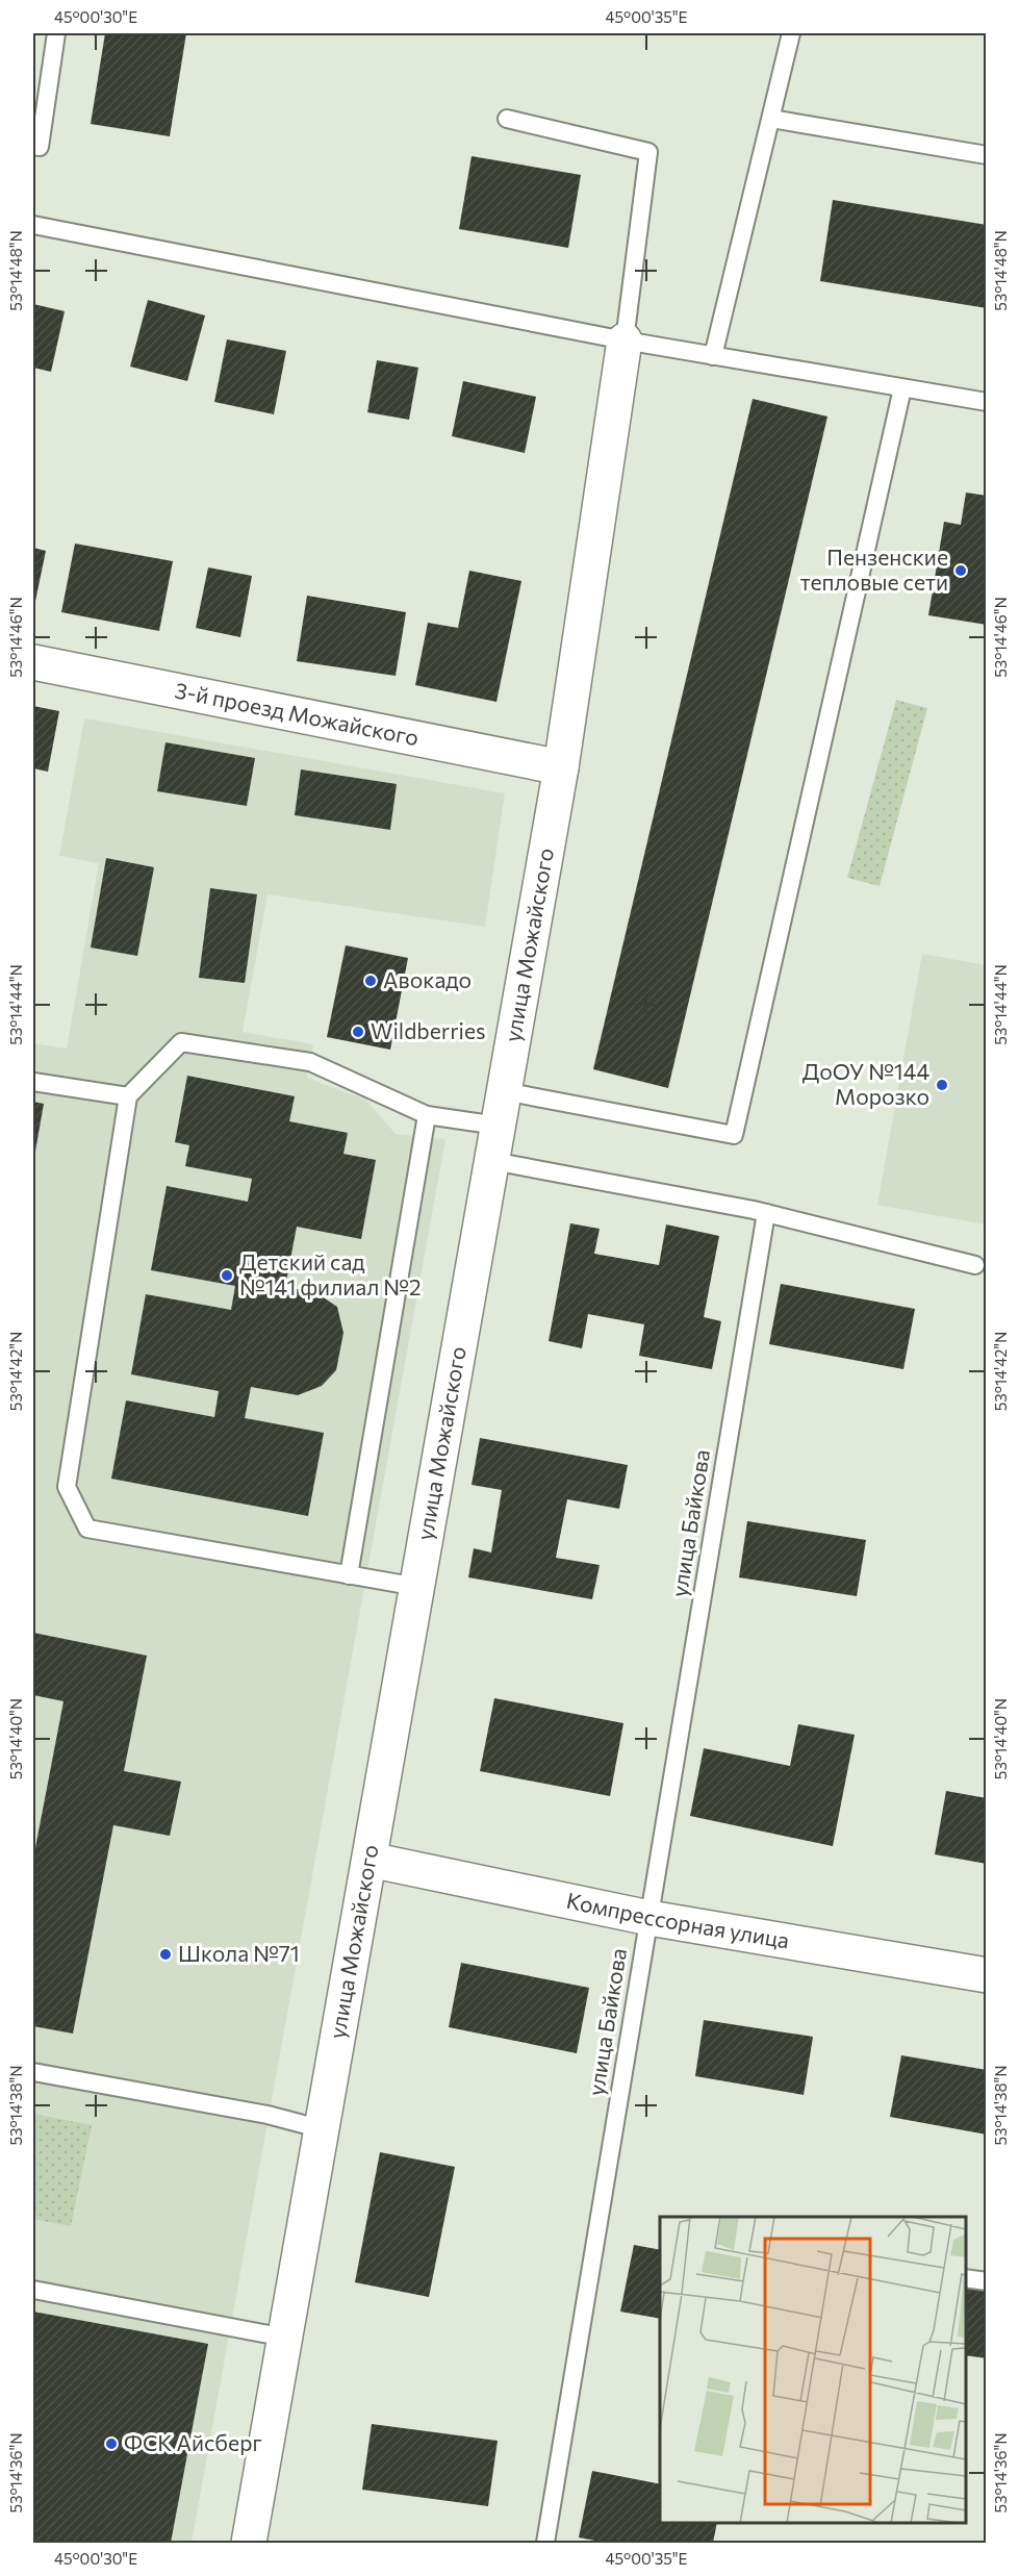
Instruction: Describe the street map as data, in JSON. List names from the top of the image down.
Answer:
{
  "streets": {
    "street": ["3-й проезд Можайского", "улица Можайского", "Компрессорная улица"],
    "lane": ["улица Байкова"]
  },
  "crossings": [
    ["3-й проезд Можайского", "улица Можайского"],
    ["улица Можайского", "Компрессорная улица"],
    ["улица Байкова", "Компрессорная улица"]
  ],
  "places": [
    "Пензенские тепловые сети",
    "Авокадо",
    "Wildberries",
    "ДоОУ №144 Морозко",
    "Детский сад №141 филиал №2",
    "Школа №71",
    "ФСК Айсберг"
  ],
  "coordinates": [
    "45°00'30\"E",
    "45°00'35\"E",
    "53°14'48\"N",
    "53°14'46\"N",
    "53°14'44\"N",
    "53°14'42\"N",
    "53°14'40\"N",
    "53°14'38\"N",
    "53°14'36\"N"
  ]
}
